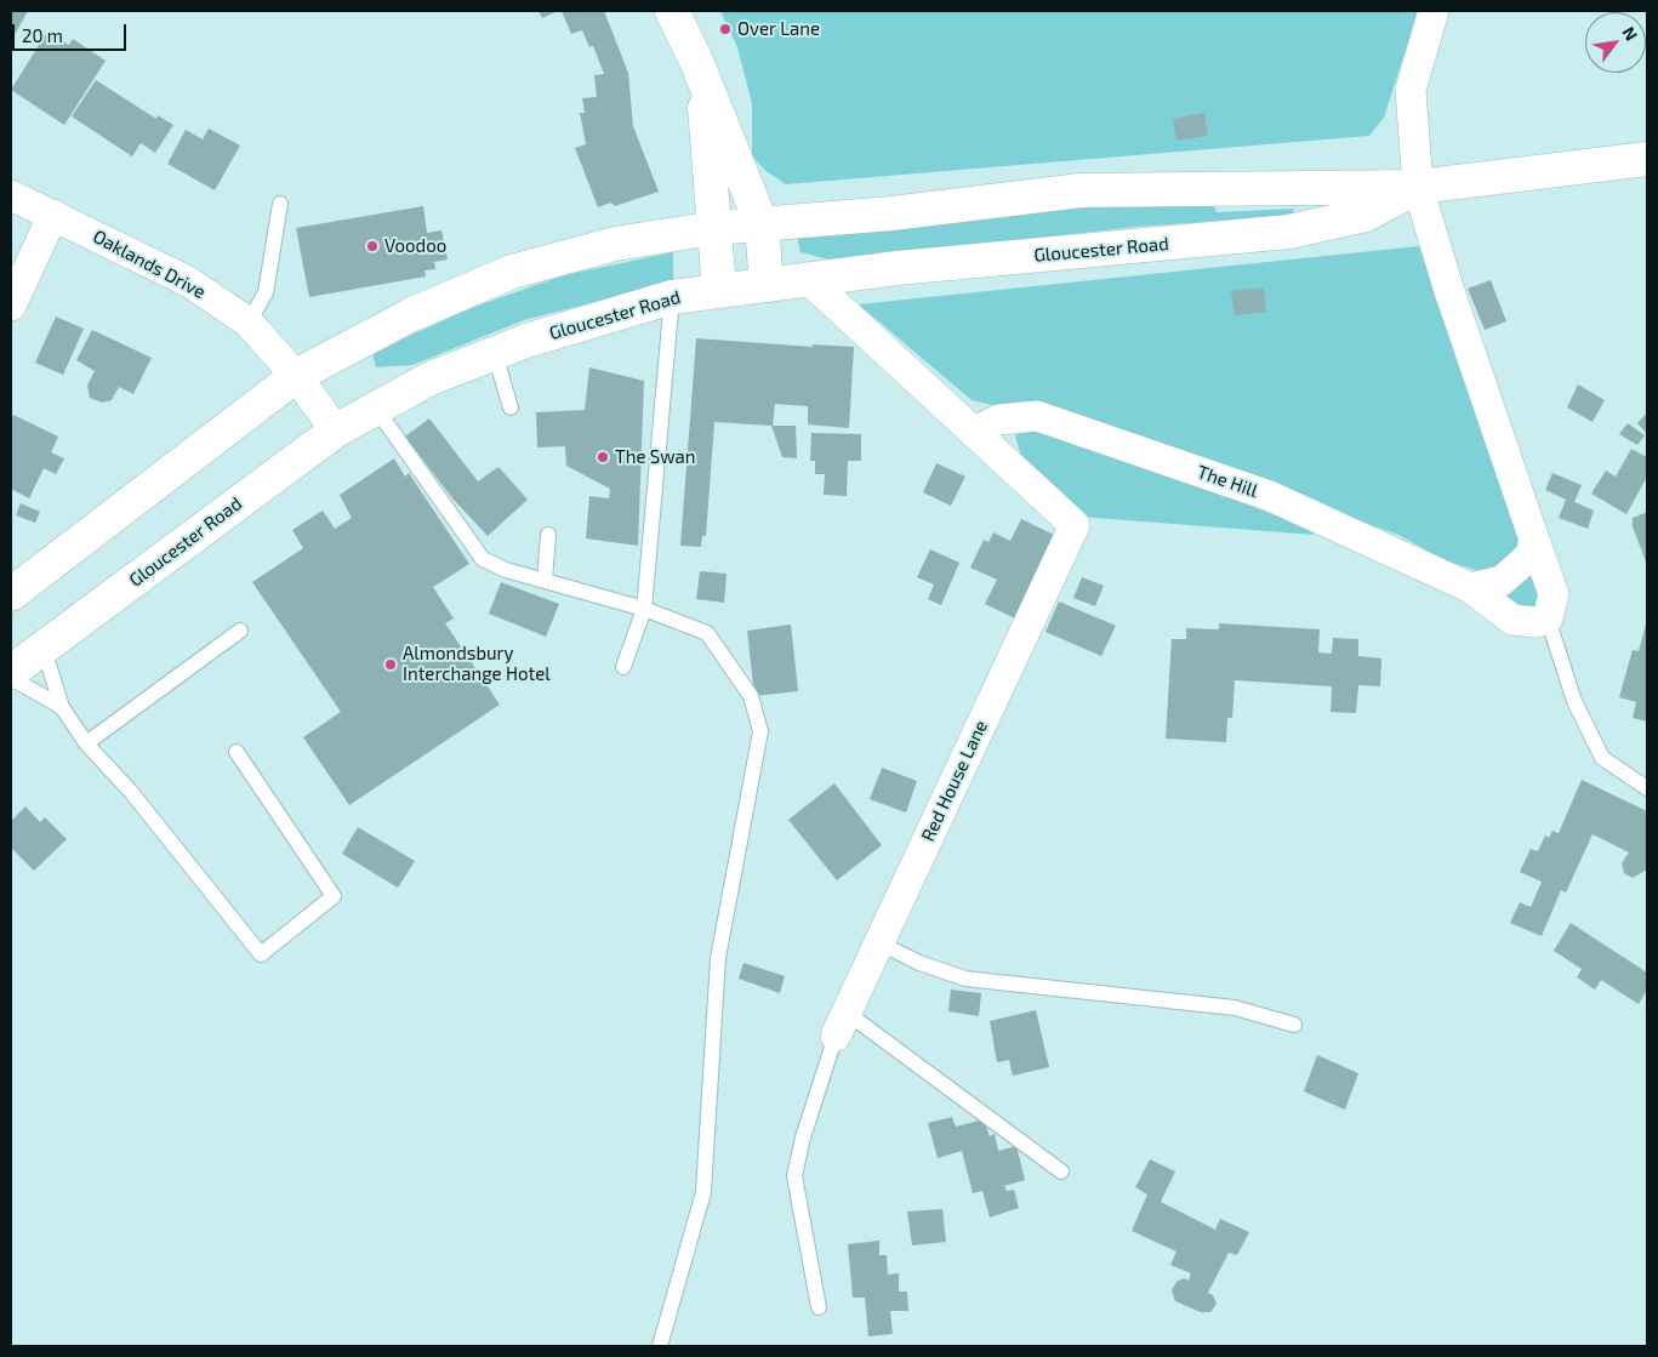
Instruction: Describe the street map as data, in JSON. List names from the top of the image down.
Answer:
{
  "streets": {
    "main road": ["Gloucester Road"],
    "street": ["Oaklands Drive", "The Hill", "Red House Lane"]
  },
  "crossings": [
    ["Gloucester Road", "Oaklands Drive"],
    ["The Hill", "Red House Lane"]
  ],
  "places": [
    "Over Lane",
    "Voodoo",
    "The Swan",
    "Almondsbury Interchange Hotel"
  ],
  "scale_bar": "20 m",
  "north": "top right"
}
